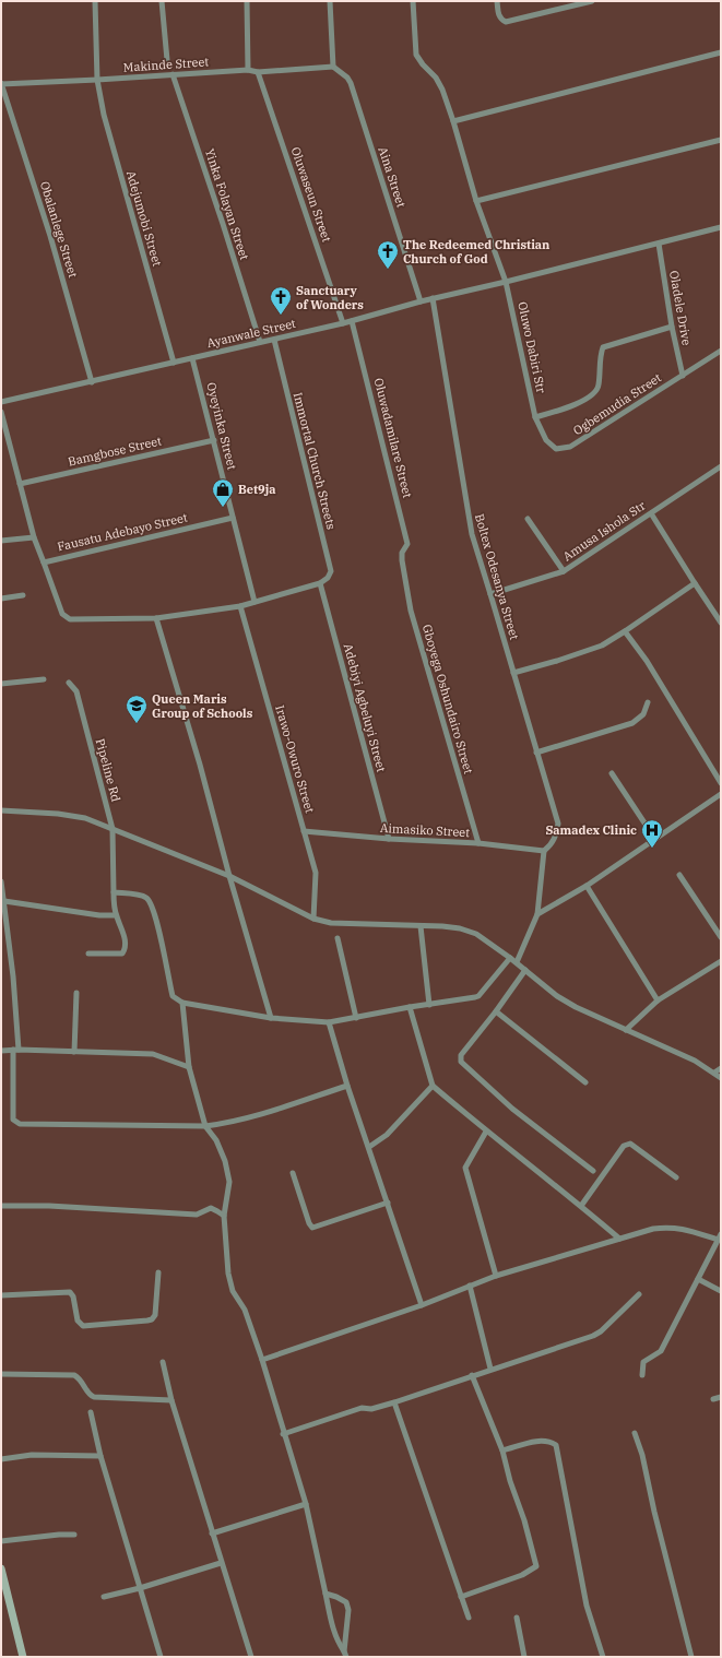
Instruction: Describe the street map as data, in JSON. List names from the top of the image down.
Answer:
{
  "streets": {
    "street": [
      "Makinde Street",
      "Aina Street",
      "Oluwaseun Street",
      "Yinka Folayan Street",
      "Adejumobi Street",
      "Obalanlege Street",
      "Oladele Drive",
      "Ayanwale Street",
      "Oluwo Dabiri Str",
      "Ogbemudia Street",
      "Oyeyinka Street",
      "Oluwadamilare Street",
      "Bamgbose Street",
      "Immortal Church Streets",
      "Amusa Ishola Str",
      "Fausatu Adebayo Street",
      "Boltex Odesanya Street",
      "Gboyega Oshundairo Street",
      "Adebiyi Agbeluyi Street",
      "Irawo-Owuro Street",
      "Pipeline Rd",
      "Aimasiko Street"
    ]
  },
  "crossings": [
    ["Makinde Street", "Aina Street"],
    ["Makinde Street", "Oluwaseun Street"],
    ["Makinde Street", "Yinka Folayan Street"],
    ["Makinde Street", "Adejumobi Street"],
    ["Makinde Street", "Obalanlege Street"],
    ["Aina Street", "Ayanwale Street"],
    ["Oluwaseun Street", "Ayanwale Street"],
    ["Yinka Folayan Street", "Ayanwale Street"],
    ["Adejumobi Street", "Ayanwale Street"],
    ["Obalanlege Street", "Ayanwale Street"],
    ["Oladele Drive", "Ayanwale Street"],
    ["Oladele Drive", "Ogbemudia Street"],
    ["Ayanwale Street", "Oluwo Dabiri Str"],
    ["Ayanwale Street", "Oyeyinka Street"],
    ["Ayanwale Street", "Oluwadamilare Street"],
    ["Ayanwale Street", "Immortal Church Streets"],
    ["Ayanwale Street", "Boltex Odesanya Street"],
    ["Oluwo Dabiri Str", "Ogbemudia Street"],
    ["Oyeyinka Street", "Bamgbose Street"],
    ["Oyeyinka Street", "Fausatu Adebayo Street"],
    ["Oluwadamilare Street", "Gboyega Oshundairo Street"],
    ["Bamgbose Street", "Fausatu Adebayo Street"],
    ["Immortal Church Streets", "Adebiyi Agbeluyi Street"],
    ["Amusa Ishola Str", "Boltex Odesanya Street"],
    ["Boltex Odesanya Street", "Aimasiko Street"],
    ["Gboyega Oshundairo Street", "Aimasiko Street"],
    ["Adebiyi Agbeluyi Street", "Aimasiko Street"],
    ["Irawo-Owuro Street", "Aimasiko Street"]
  ],
  "places": {
    "church": ["The Redeemed Christian Church of God", "Sanctuary of Wonders"],
    "shop": ["Bet9ja"],
    "school or university": ["Queen Maris Group of Schools"],
    "hospital": ["Samadex Clinic"]
  }
}
